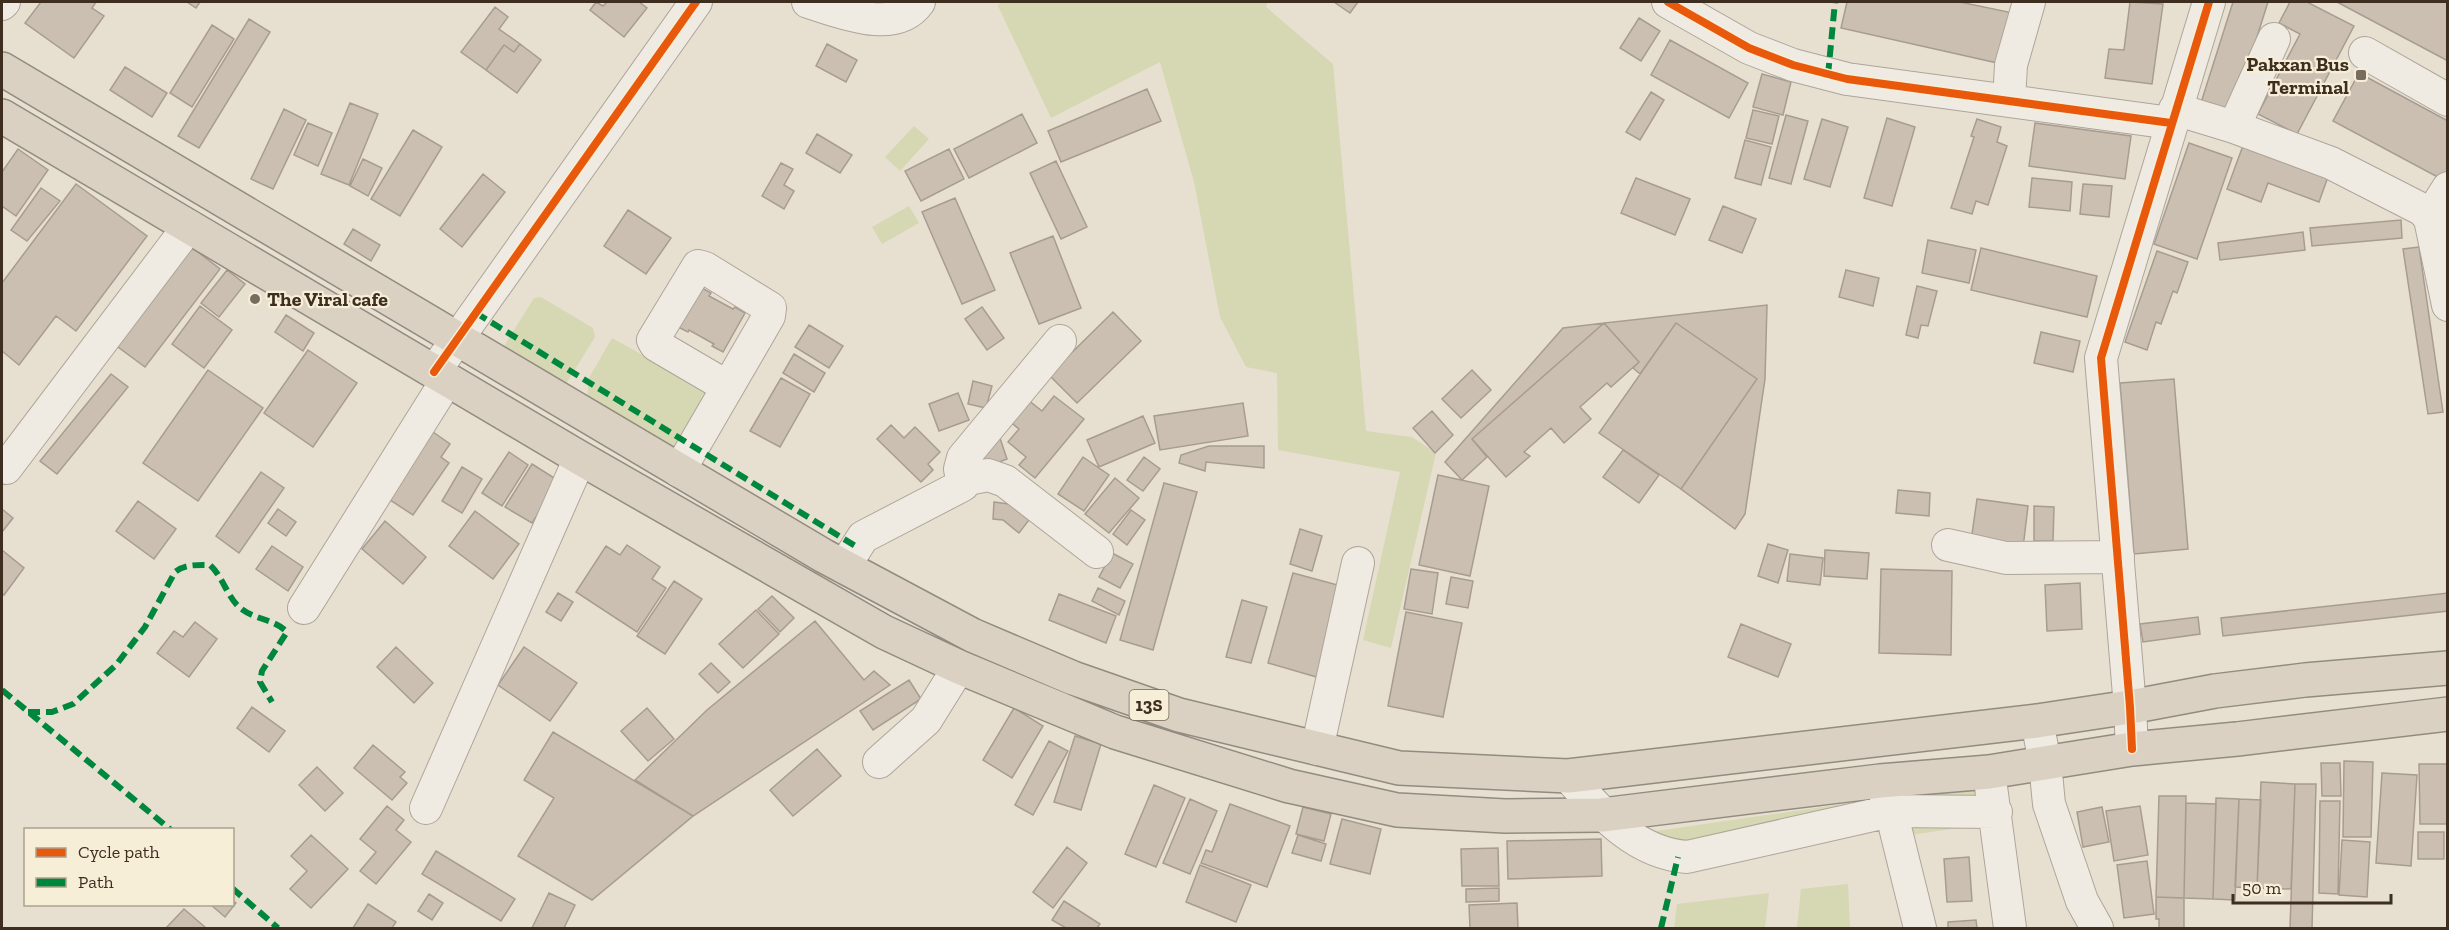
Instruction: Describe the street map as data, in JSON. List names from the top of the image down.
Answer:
{
  "streets": {
    "highway": ["13S"]
  },
  "places": {
    "transit": ["Pakxan Bus Terminal"],
    "other": ["The Viral cafe"]
  },
  "legend": ["Cycle path", "Path"],
  "scale_bar": "50 m"
}
